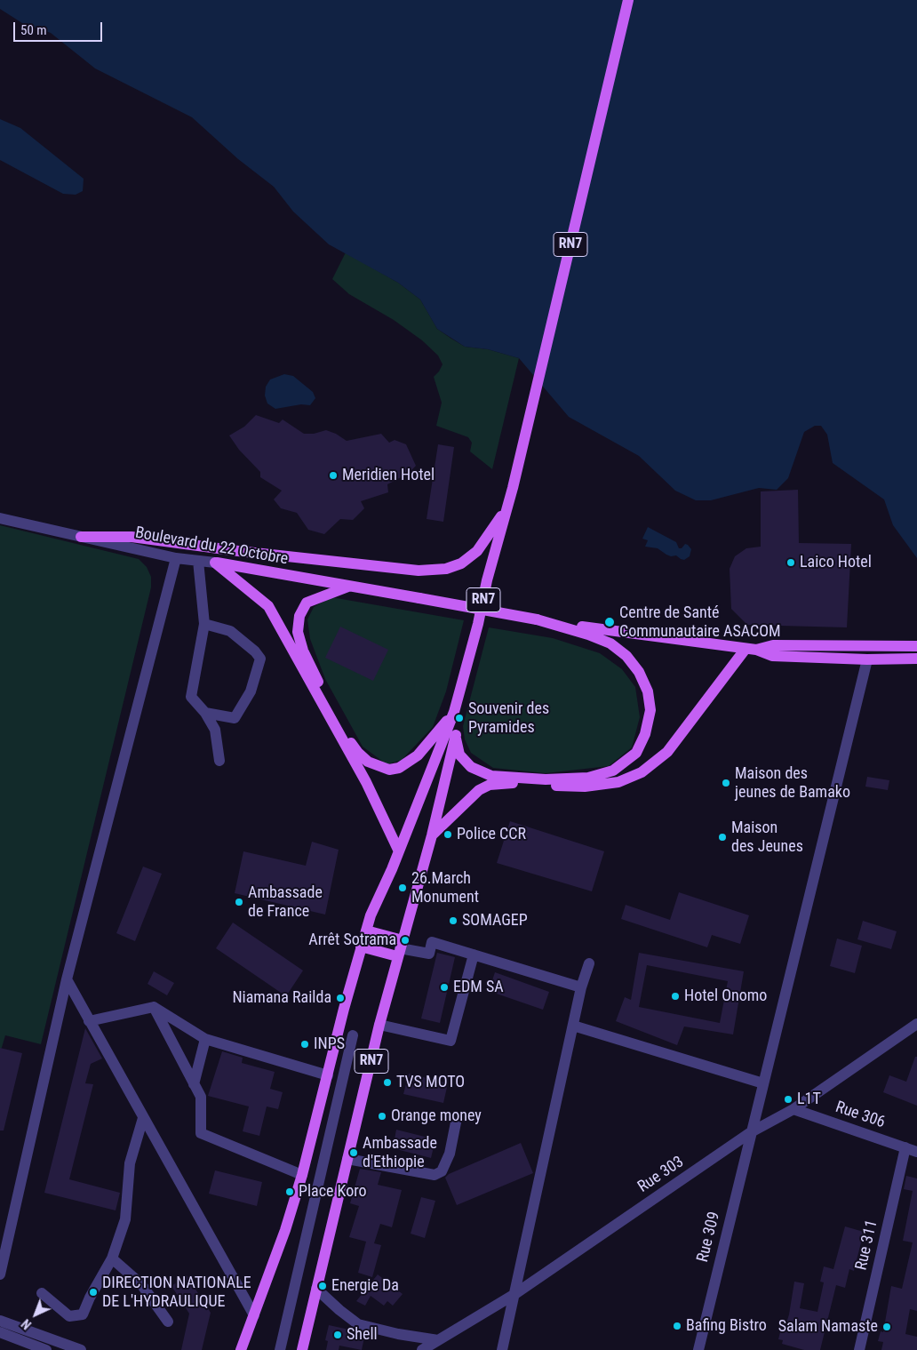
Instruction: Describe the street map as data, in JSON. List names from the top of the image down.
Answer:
{
  "streets": {
    "main road": ["RN7", "Boulevard du 22 Octobre"],
    "street": [
      "Rue 306",
      "Rue 303",
      "Rue 309",
      "Rue 311"
    ]
  },
  "crossings": [
    ["Rue 306", "Rue 303"],
    ["Rue 306", "Rue 311"],
    ["Rue 303", "Rue 309"]
  ],
  "places": [
    "Meridien Hotel",
    "Laico Hotel",
    "Centre de Santé Communautaire ASACOM",
    "Souvenir des Pyramides",
    "Maison des jeunes de Bamako",
    "Police CCR",
    "Maison des Jeunes",
    "26.March Monument",
    "Ambassade de France",
    "SOMAGEP",
    "Arrêt Sotrama",
    "EDM SA",
    "Hotel Onomo",
    "Niamana Railda",
    "INPS",
    "TVS MOTO",
    "L1T",
    "Orange money",
    "Ambassade d'Ethiopie",
    "Place Koro",
    "Energie Da",
    "DIRECTION NATIONALE DE L'HYDRAULIQUE",
    "Bafing Bistro",
    "Salam Namaste",
    "Shell"
  ],
  "scale_bar": "50 m",
  "north": "bottom left"
}
